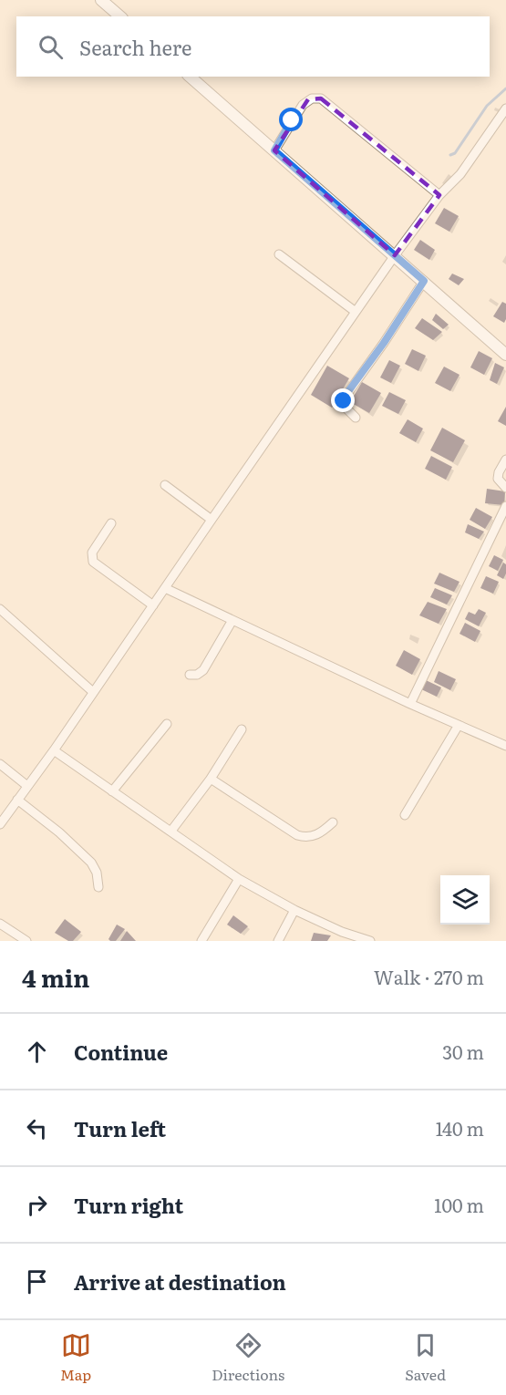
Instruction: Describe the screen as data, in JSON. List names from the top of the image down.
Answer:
{
  "page": {
    "search": "Search here",
    "heading": ["4 min", "Walk · 270 m"],
    "list": [
      ["Continue", "30 m"],
      ["Turn left", "140 m"],
      ["Turn right", "100 m"],
      "Arrive at destination"
    ],
    "nav": ["Map", "Directions", "Saved"]
  }
}
